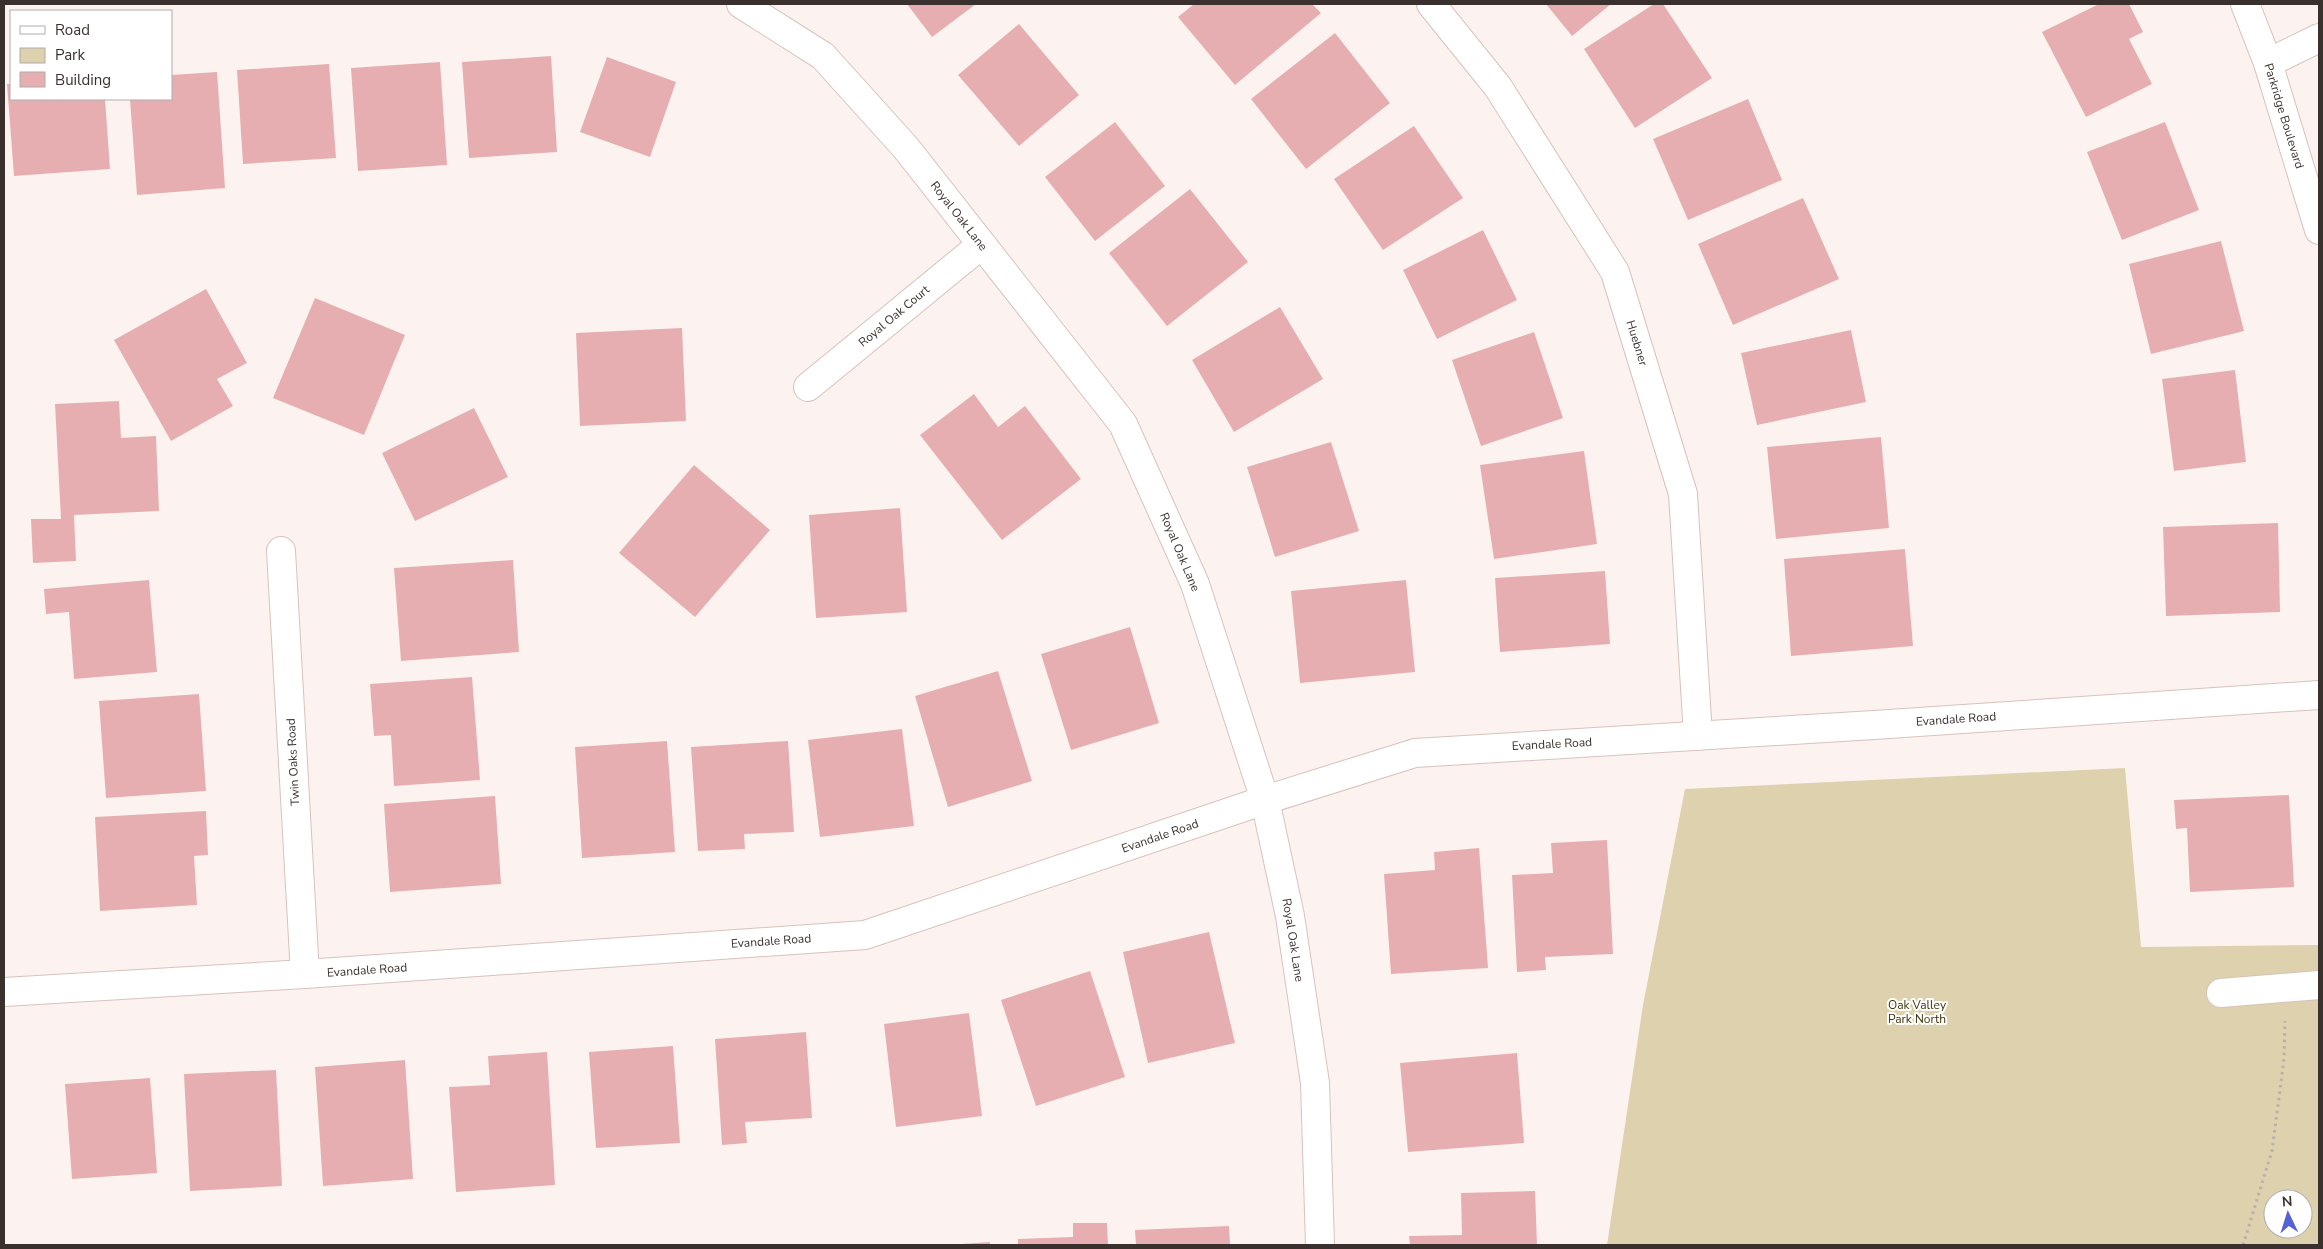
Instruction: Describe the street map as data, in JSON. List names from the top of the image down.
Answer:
{
  "streets": {
    "street": [
      "Parkridge Boulevard",
      "Royal Oak Lane",
      "Royal Oak Court",
      "Huebner",
      "Evandale Road",
      "Twin Oaks Road"
    ]
  },
  "crossings": [
    ["Royal Oak Lane", "Royal Oak Court"],
    ["Royal Oak Lane", "Evandale Road"],
    ["Huebner", "Evandale Road"],
    ["Evandale Road", "Twin Oaks Road"]
  ],
  "parks": ["Oak Valley Park North"],
  "legend": ["Road", "Park", "Building"],
  "north": "top"
}
